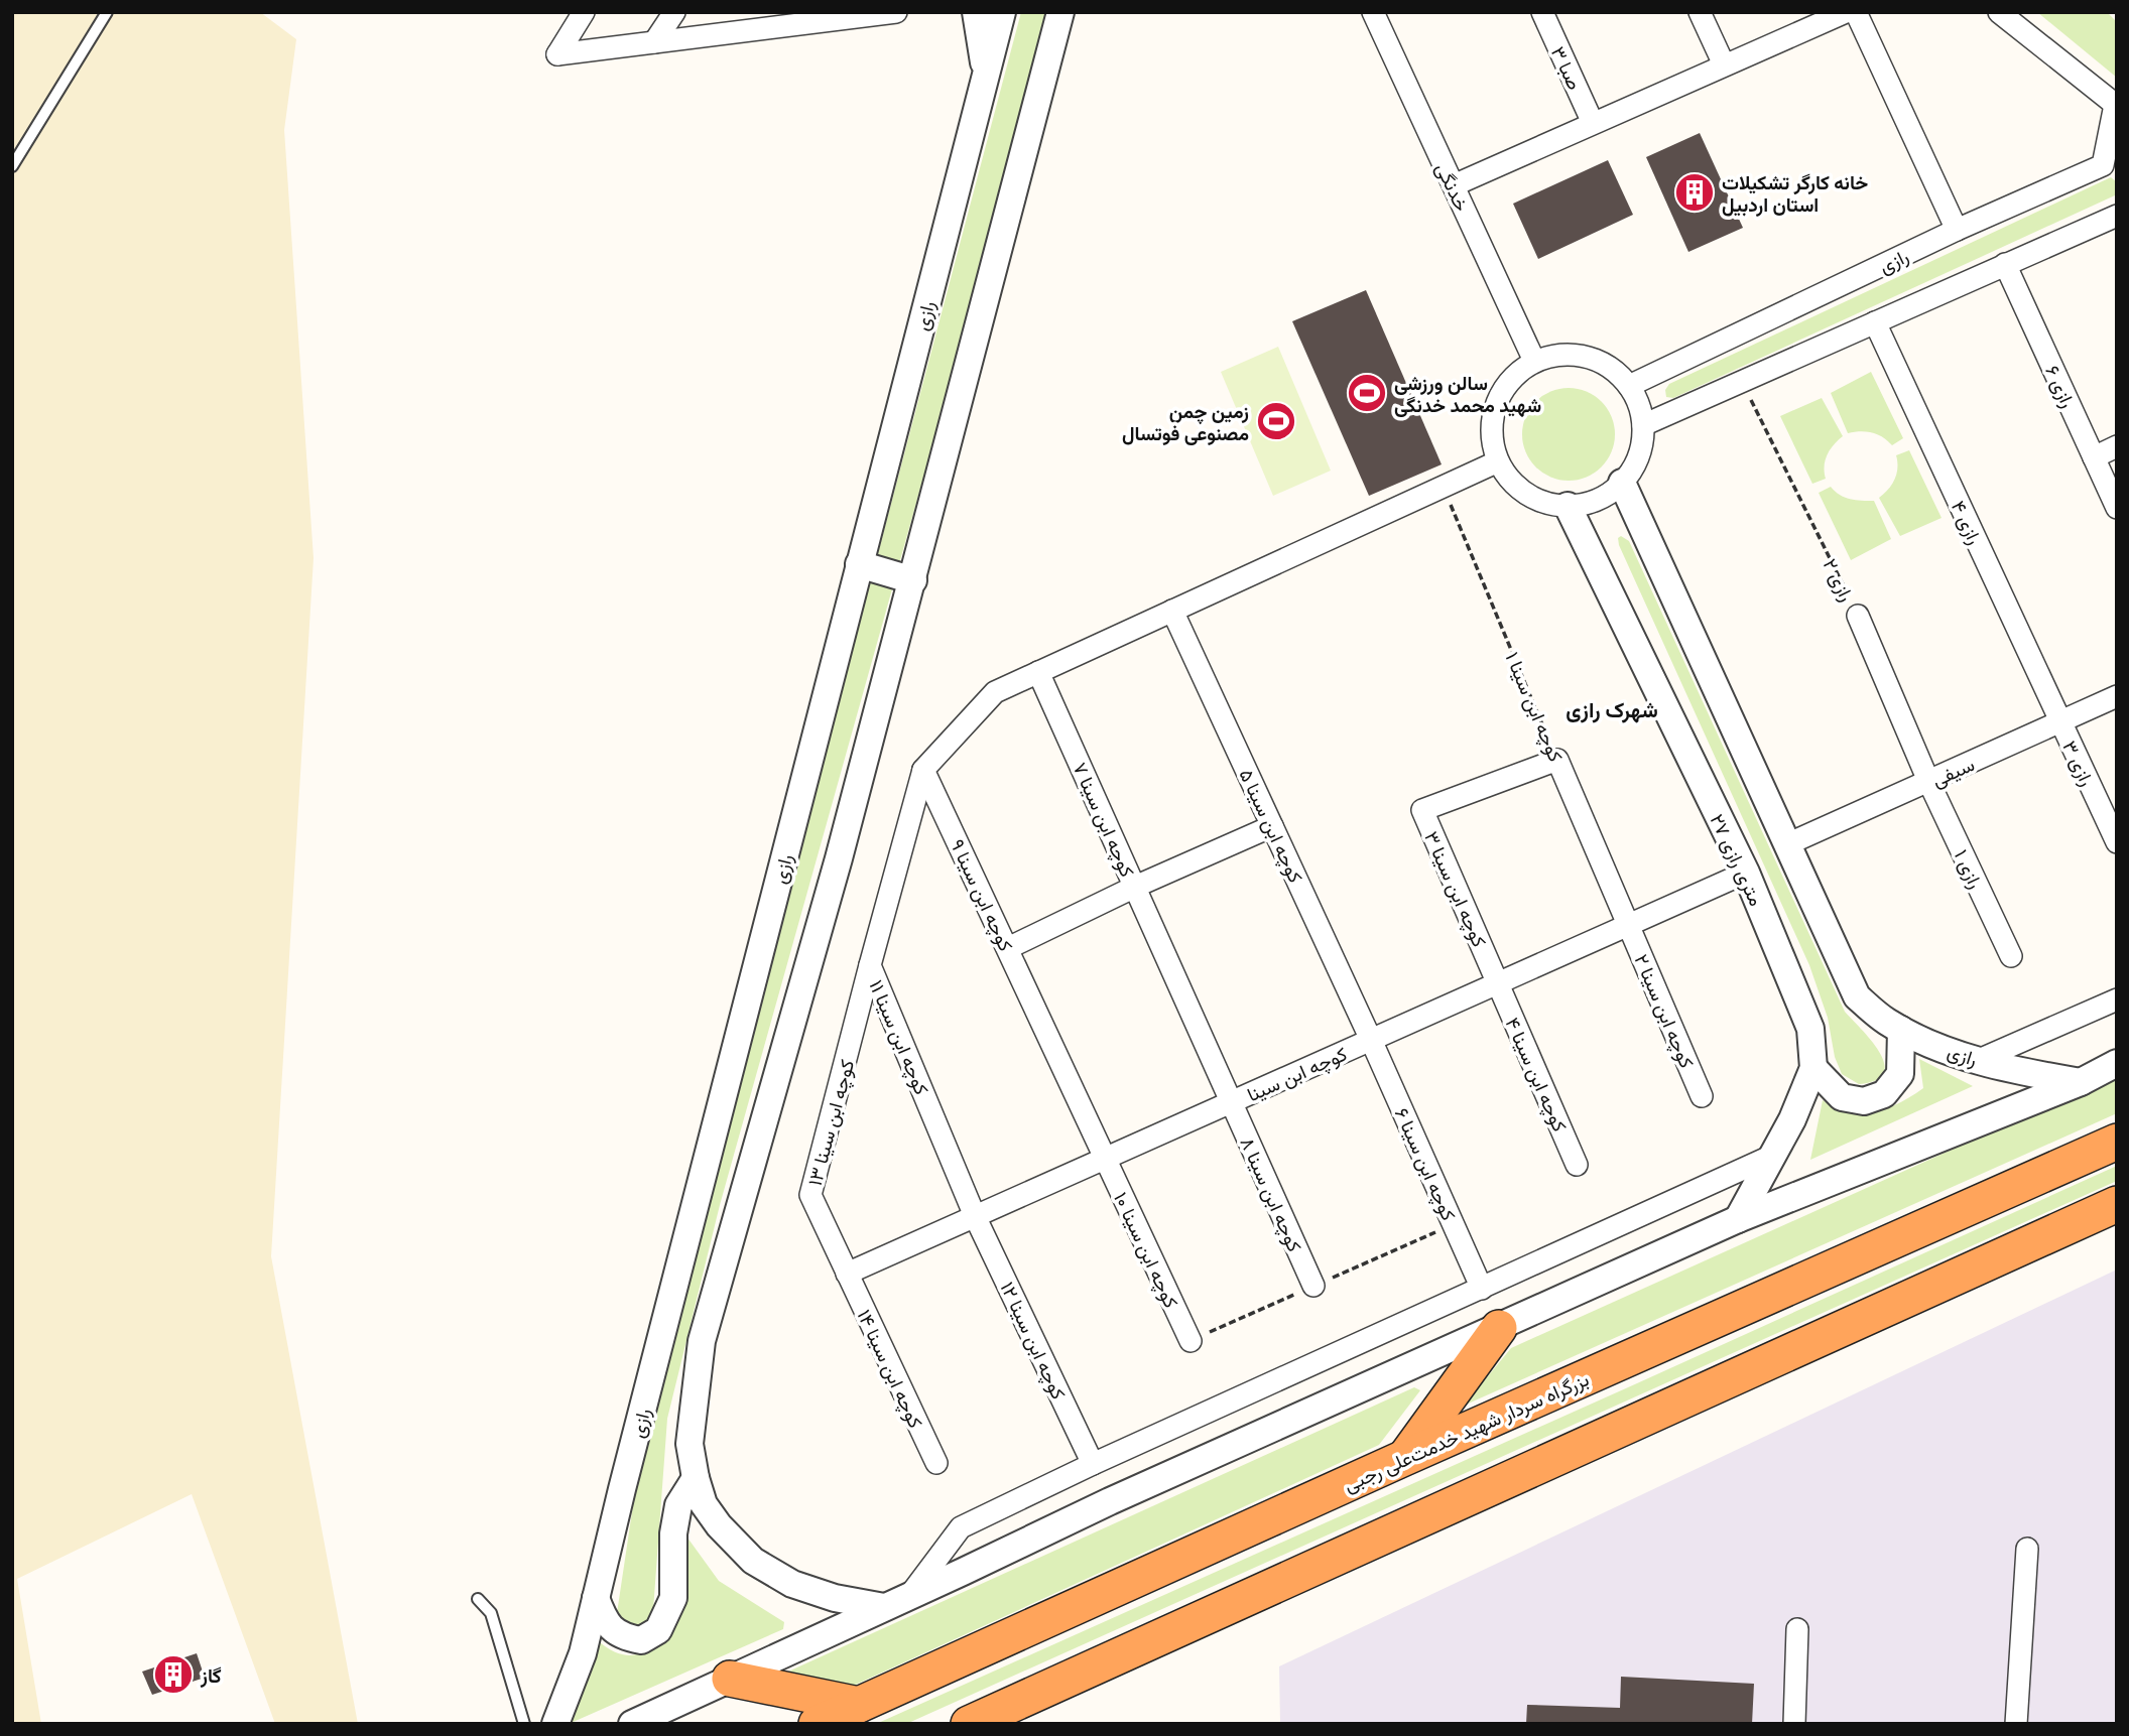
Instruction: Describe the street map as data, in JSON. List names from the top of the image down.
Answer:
{
  "streets": {
    "highway": ["بزرگراه سردار شهید خدمت‌علی رجبی"],
    "street": [
      "صبا ۳",
      "خدنگی",
      "رازی",
      "رازی ۶",
      "رازی ۴",
      "رازی ۲",
      "کوچه ابن سینا ۱",
      "رازی ۳",
      "سیفی",
      "کوچه ابن سینا ۷",
      "کوچه ابن سینا ۵",
      "۲۷ متری رازی",
      "رازی ۱",
      "کوچه ابن سینا ۳",
      "کوچه ابن سینا ۹",
      "کوچه ابن سینا ۲",
      "کوچه ابن سینا ۱۱",
      "کوچه ابن سینا",
      "کوچه ابن سینا ۴",
      "کوچه ابن سینا ۱۳",
      "کوچه ابن سینا ۶",
      "کوچه ابن سینا ۸",
      "کوچه ابن سینا ۱۰",
      "کوچه ابن سینا ۱۲",
      "کوچه ابن سینا ۱۴"
    ]
  },
  "crossings": [
    ["خدنگی", "رازی"],
    ["خدنگی", "۲۷ متری رازی"],
    ["رازی", "سیفی"],
    ["رازی", "۲۷ متری رازی"],
    ["رازی ۴", "رازی ۳"],
    ["رازی ۴", "سیفی"],
    ["رازی ۲", "سیفی"],
    ["رازی ۲", "رازی ۱"],
    ["کوچه ابن سینا ۱", "کوچه ابن سینا ۳"],
    ["کوچه ابن سینا ۱", "کوچه ابن سینا ۲"],
    ["کوچه ابن سینا ۱", "کوچه ابن سینا"],
    ["رازی ۳", "سیفی"],
    ["سیفی", "رازی ۱"],
    ["کوچه ابن سینا ۷", "کوچه ابن سینا"],
    ["کوچه ابن سینا ۷", "کوچه ابن سینا ۸"],
    ["کوچه ابن سینا ۵", "کوچه ابن سینا"],
    ["کوچه ابن سینا ۵", "کوچه ابن سینا ۶"],
    ["۲۷ متری رازی", "کوچه ابن سینا"],
    ["کوچه ابن سینا ۳", "کوچه ابن سینا"],
    ["کوچه ابن سینا ۳", "کوچه ابن سینا ۴"],
    ["کوچه ابن سینا ۹", "کوچه ابن سینا ۱۱"],
    ["کوچه ابن سینا ۹", "کوچه ابن سینا"],
    ["کوچه ابن سینا ۹", "کوچه ابن سینا ۱۰"],
    ["کوچه ابن سینا ۲", "کوچه ابن سینا"],
    ["کوچه ابن سینا ۱۱", "کوچه ابن سینا"],
    ["کوچه ابن سینا ۱۱", "کوچه ابن سینا ۱۳"],
    ["کوچه ابن سینا ۱۱", "کوچه ابن سینا ۱۲"],
    ["کوچه ابن سینا", "کوچه ابن سینا ۴"],
    ["کوچه ابن سینا", "کوچه ابن سینا ۱۳"],
    ["کوچه ابن سینا", "کوچه ابن سینا ۶"],
    ["کوچه ابن سینا", "کوچه ابن سینا ۸"],
    ["کوچه ابن سینا", "کوچه ابن سینا ۱۰"],
    ["کوچه ابن سینا", "کوچه ابن سینا ۱۲"],
    ["کوچه ابن سینا", "کوچه ابن سینا ۱۴"],
    ["کوچه ابن سینا ۱۳", "کوچه ابن سینا ۱۴"]
  ],
  "districts": ["شهرک رازی"],
  "places": {
    "building": ["خانه کارگر تشکیلات استان اردبیل", "گاز"],
    "sports": ["سالن ورزشی شهید محمد خدنگی", "زمین چمن مصنوعی فوتسال"]
  }
}
